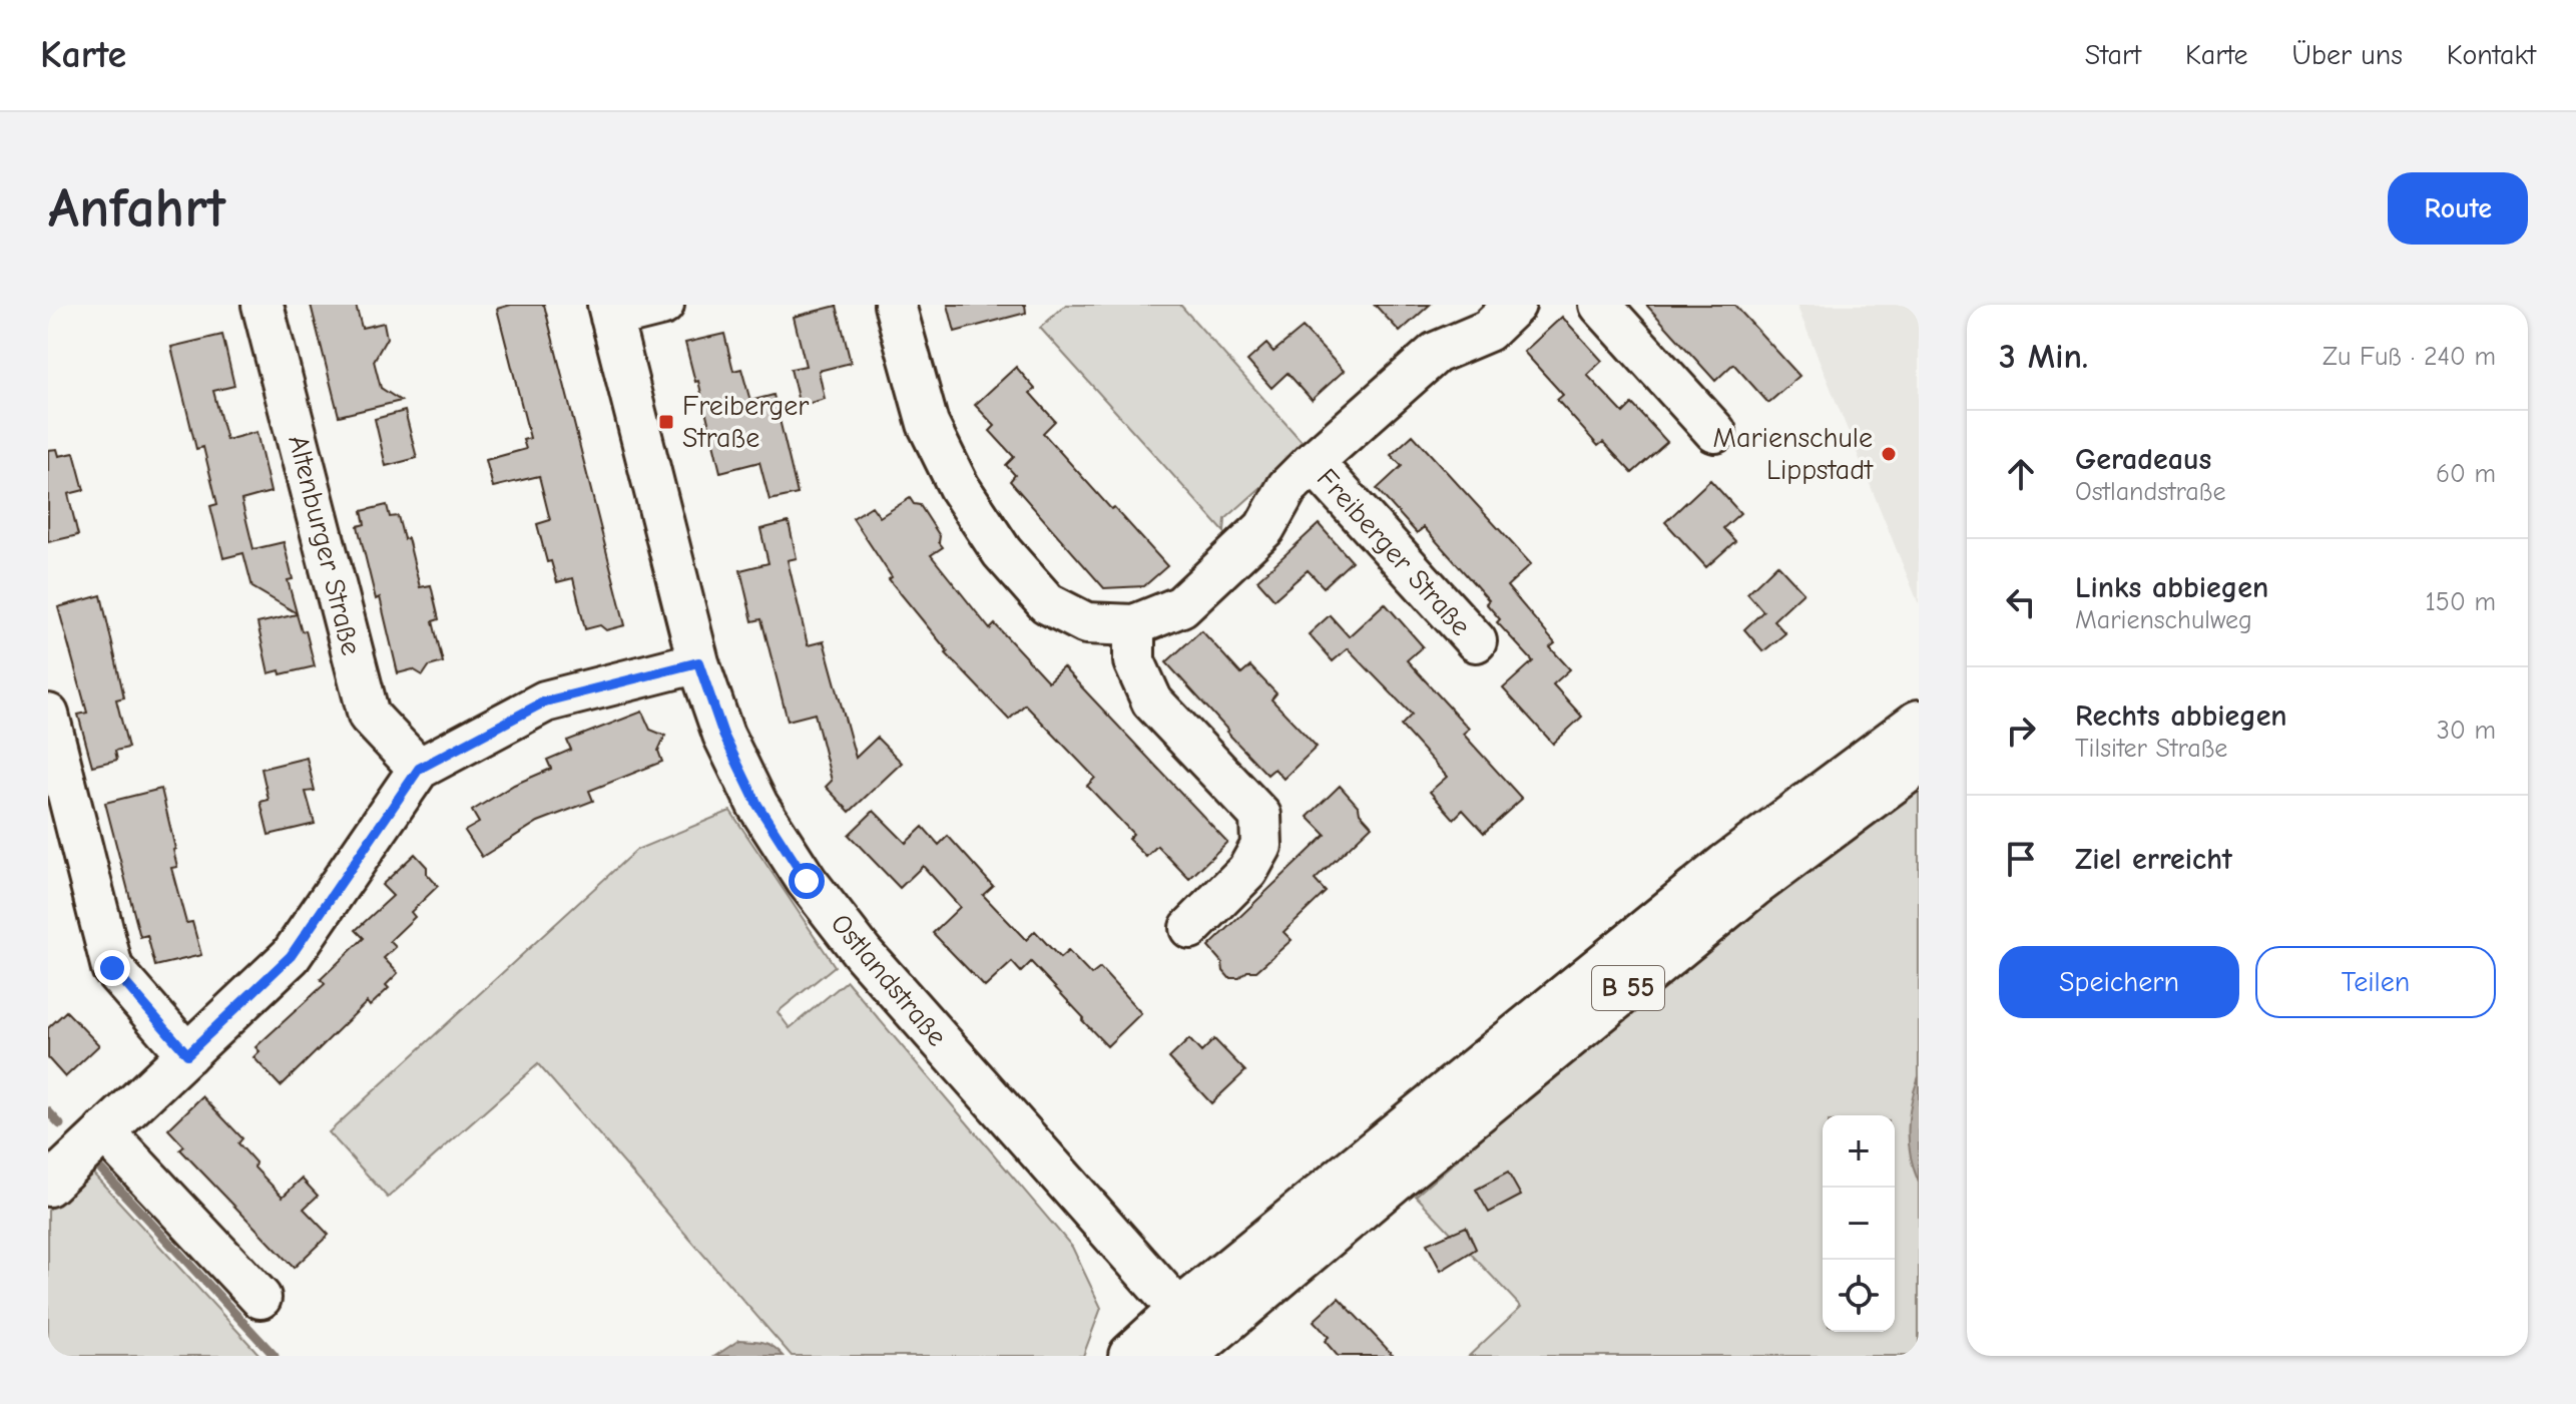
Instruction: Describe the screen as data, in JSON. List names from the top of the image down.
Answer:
{
  "streets": {
    "main road": ["B 55"],
    "street": ["Altenburger Straße", "Freiberger Straße", "Ostlandstraße"]
  },
  "crossings": [
    ["Ostlandstraße", "B 55"]
  ],
  "places": {
    "transit": ["Freiberger Straße"],
    "other": ["Marienschule Lippstadt"]
  },
  "page": {
    "header": "Karte",
    "nav": [
      "Start",
      "Karte",
      "Über uns",
      "Kontakt"
    ],
    "buttons": [
      "Route",
      ["Speichern", "Teilen"]
    ],
    "title": "Anfahrt",
    "heading": ["3 Min.", "Zu Fuß · 240 m"],
    "list": [
      ["Geradeaus", "Ostlandstraße", "60 m"],
      ["Links abbiegen", "Marienschulweg", "150 m"],
      ["Rechts abbiegen", "Tilsiter Straße", "30 m"],
      "Ziel erreicht"
    ],
    "map_buttons": ["+", "−"]
  }
}
